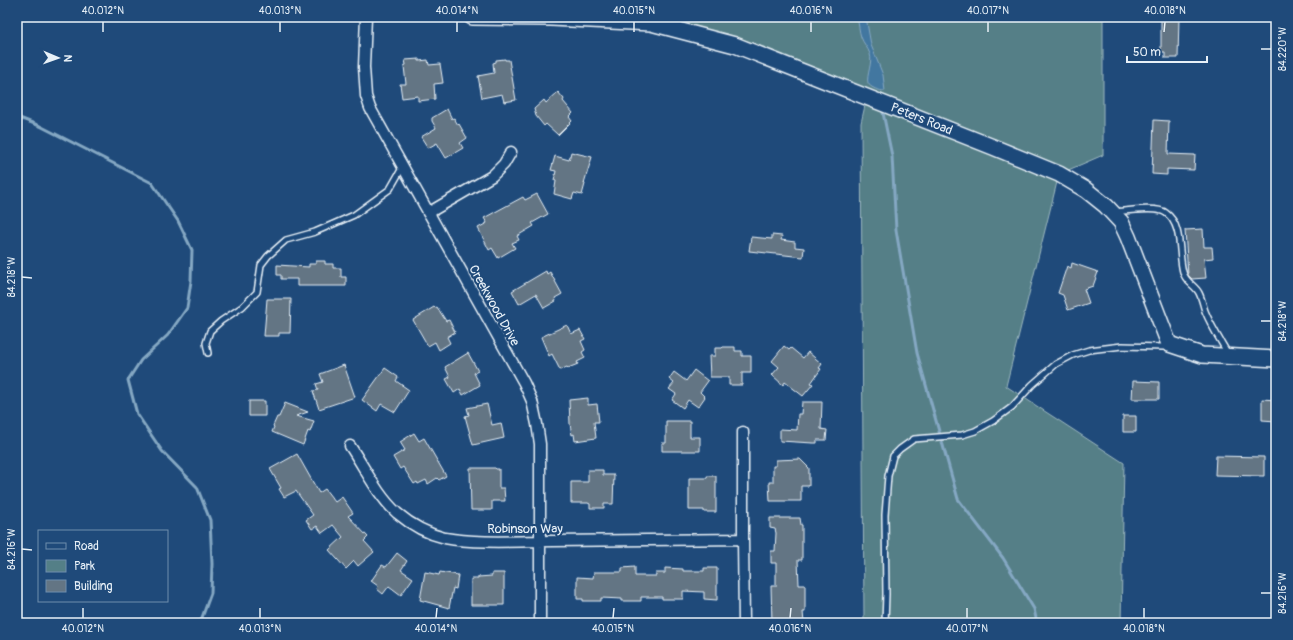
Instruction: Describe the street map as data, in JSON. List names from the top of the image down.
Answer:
{
  "streets": {
    "street": ["Peters Road", "Creekwood Drive", "Robinson Way"]
  },
  "crossings": [
    ["Creekwood Drive", "Robinson Way"]
  ],
  "legend": ["Road", "Park", "Building"],
  "scale_bar": "50 m",
  "north": "right",
  "coordinates": [
    "40.012°N",
    "40.013°N",
    "40.014°N",
    "40.015°N",
    "40.016°N",
    "40.017°N",
    "40.018°N",
    "84.220°W",
    "84.218°W",
    "84.216°W"
  ]
}
